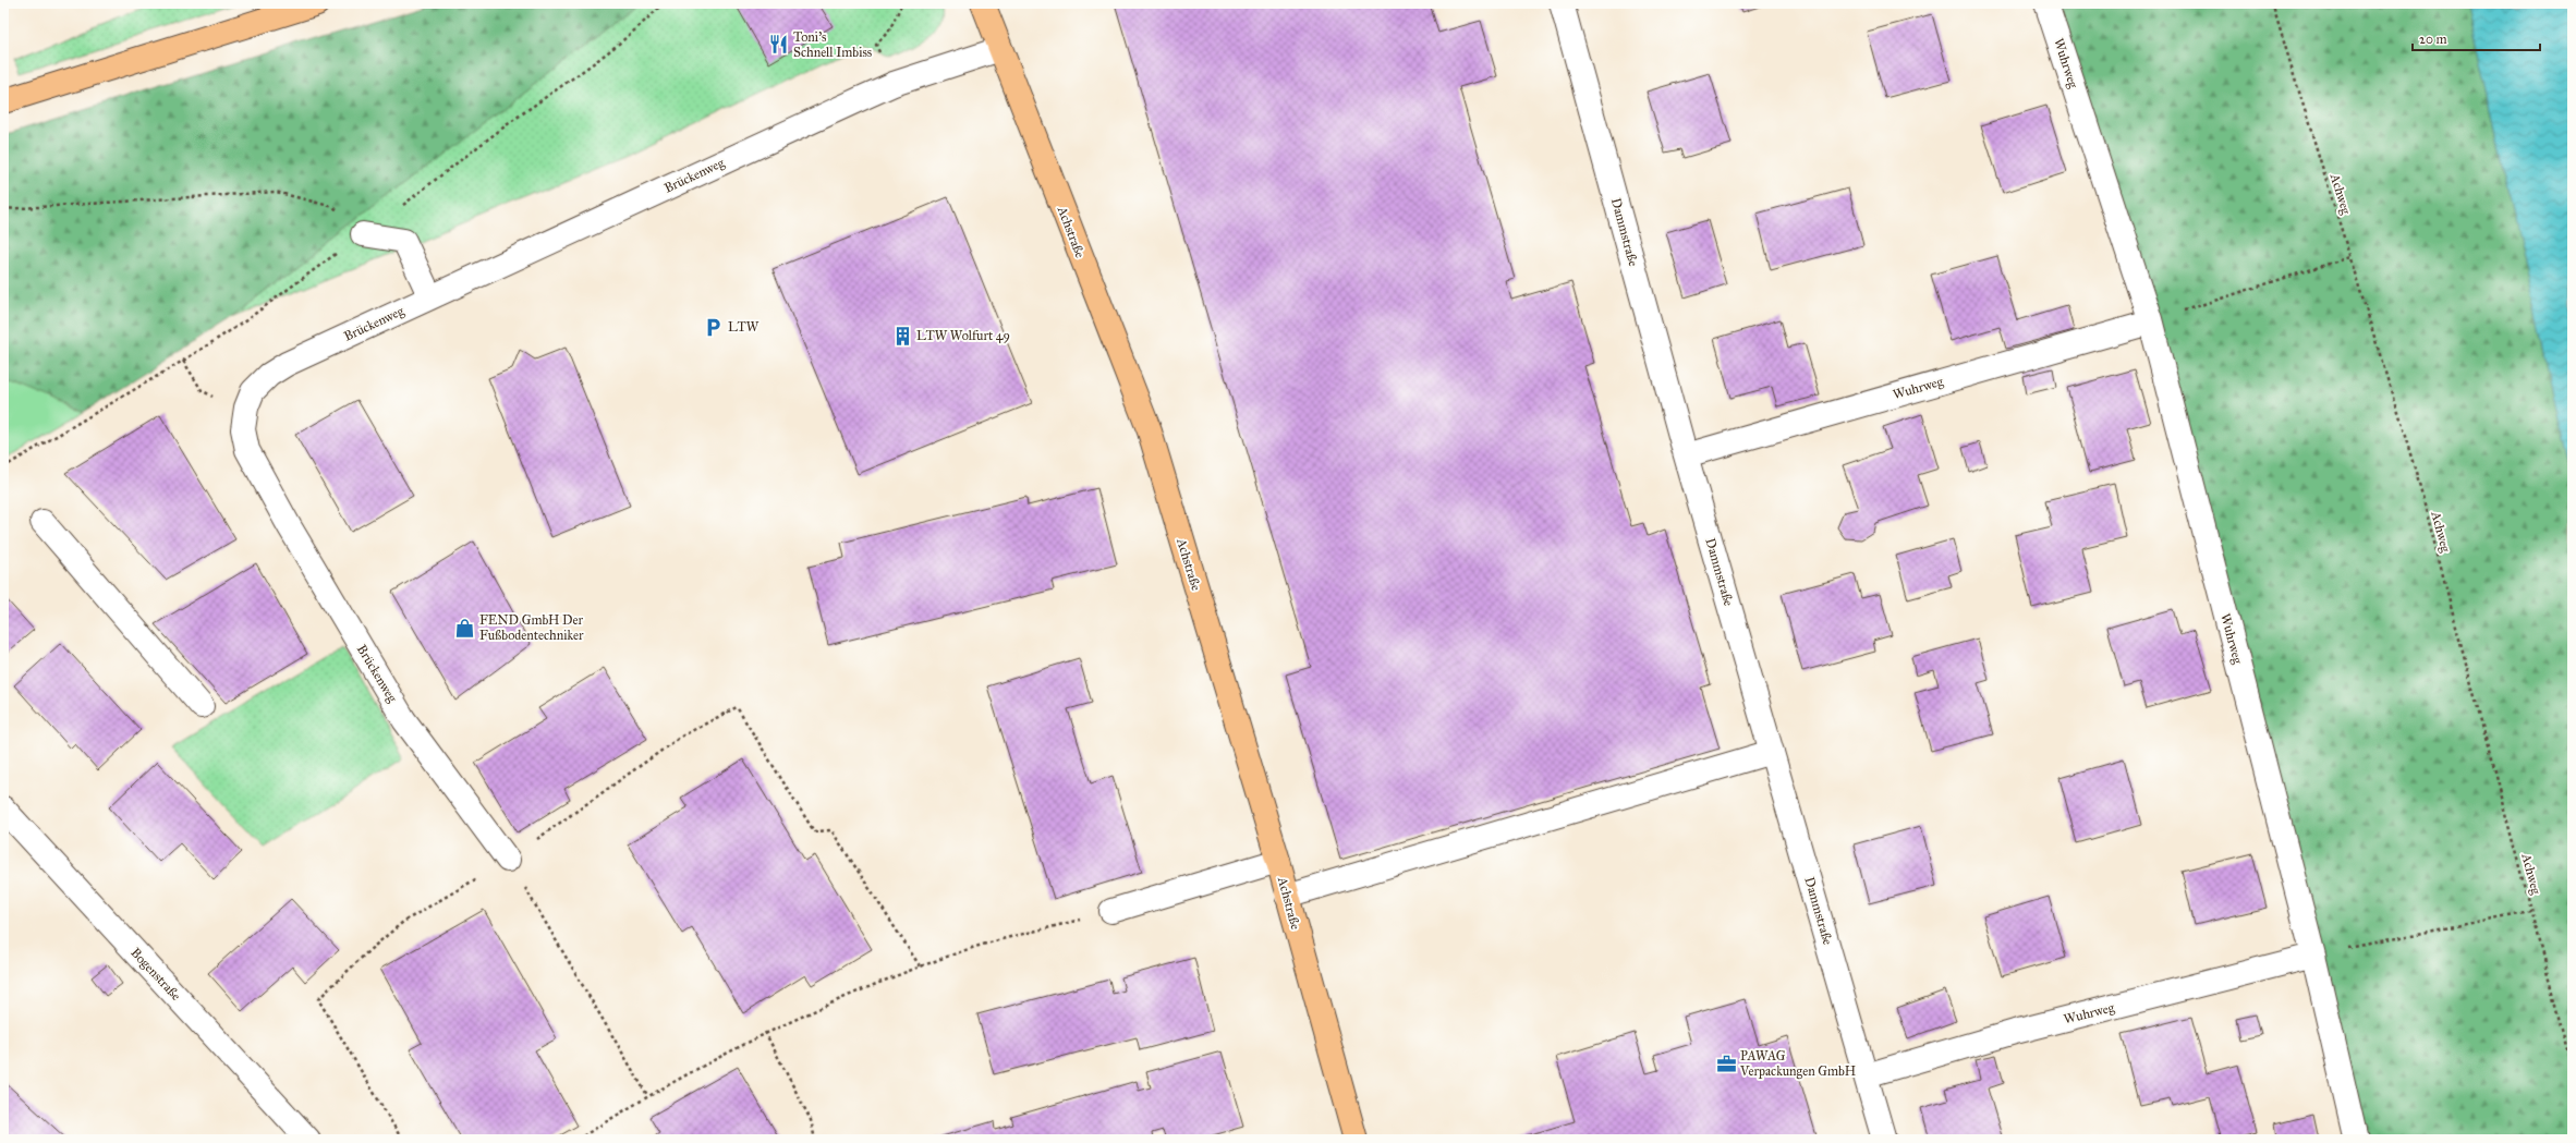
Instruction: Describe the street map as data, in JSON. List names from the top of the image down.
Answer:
{
  "streets": {
    "main road": ["Achstraße"],
    "street": [
      "Wuhrweg",
      "Brückenweg",
      "Dammstraße",
      "Bogenstraße"
    ],
    "path": ["Achweg"]
  },
  "crossings": [
    ["Wuhrweg", "Dammstraße"],
    ["Brückenweg", "Achstraße"]
  ],
  "places": {
    "restaurant": ["Toni's Schnell Imbiss"],
    "parking": ["LTW"],
    "building": ["LTW Wolfurt 49"],
    "shop": ["FEND GmbH Der Fußbodentechniker"],
    "office": ["PAWAG Verpackungen GmbH"]
  },
  "scale_bar": "20 m"
}
